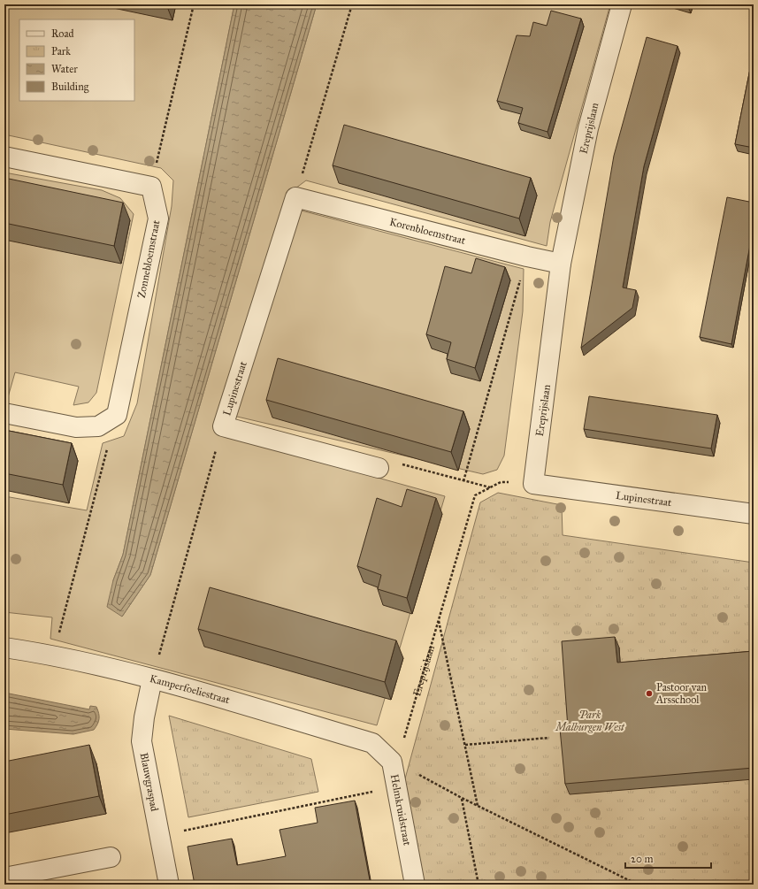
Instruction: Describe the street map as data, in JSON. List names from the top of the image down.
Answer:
{
  "streets": {
    "street": [
      "Ereprijslaan",
      "Korenbloemstraat",
      "Zonnebloemstraat",
      "Lupinestraat",
      "Kamperfoeliestraat",
      "Blauwgraspad",
      "Helmkruidstraat"
    ]
  },
  "crossings": [
    ["Ereprijslaan", "Korenbloemstraat"],
    ["Ereprijslaan", "Lupinestraat"],
    ["Ereprijslaan", "Helmkruidstraat"],
    ["Korenbloemstraat", "Lupinestraat"],
    ["Kamperfoeliestraat", "Blauwgraspad"],
    ["Kamperfoeliestraat", "Helmkruidstraat"]
  ],
  "parks": ["Park Malburgen West"],
  "places": ["Pastoor van Arsschool"],
  "legend": [
    "Road",
    "Park",
    "Water",
    "Building"
  ],
  "scale_bar": "20 m"
}
